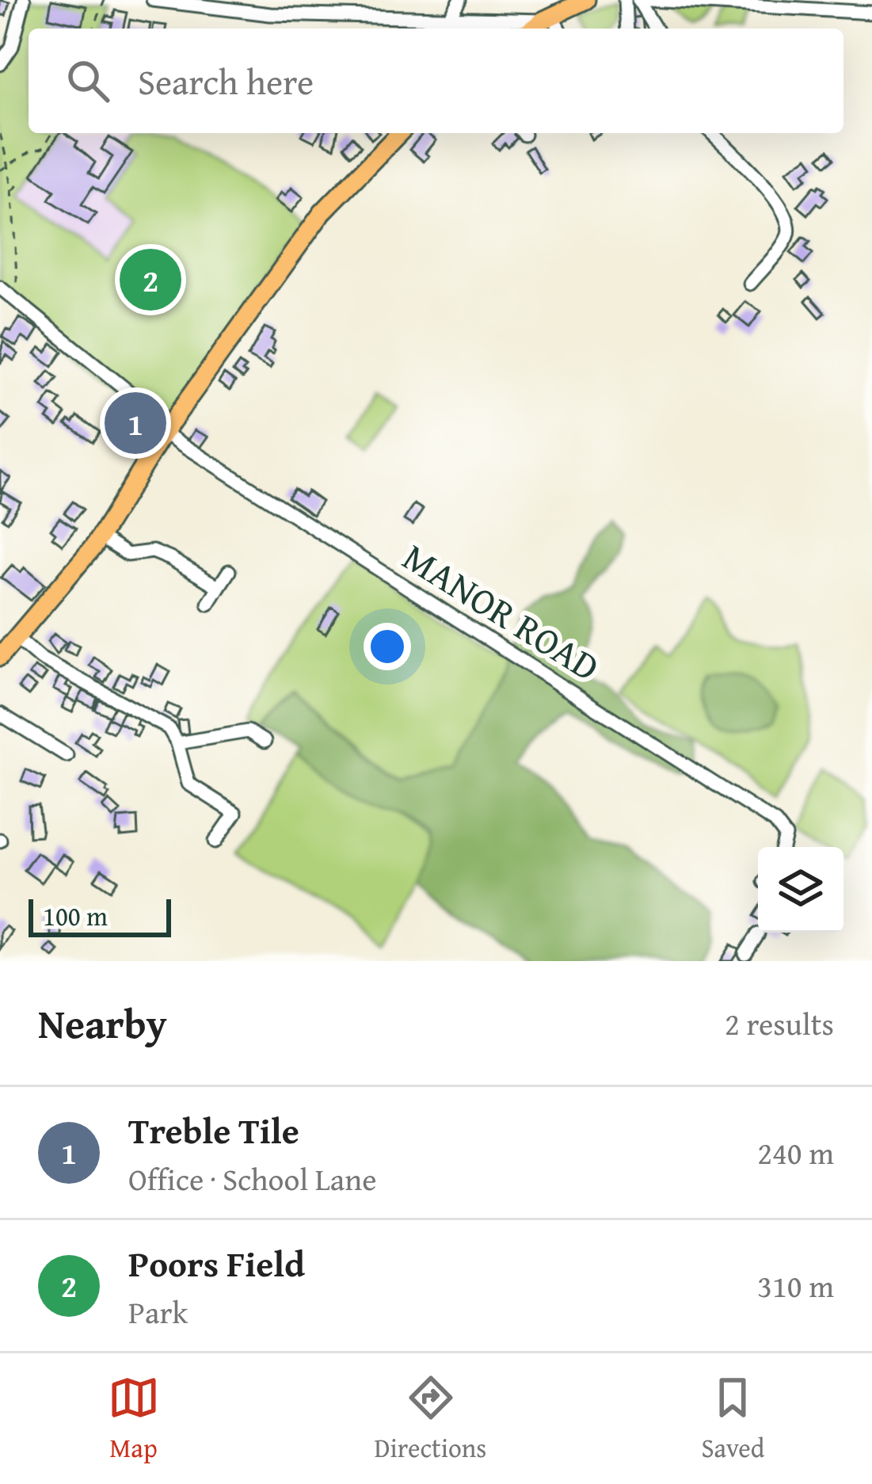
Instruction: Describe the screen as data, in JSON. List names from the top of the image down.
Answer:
{
  "streets": {
    "street": ["MANOR ROAD"]
  },
  "scale_bar": "100 m",
  "page": {
    "search": "Search here",
    "pins": ["2", "1"],
    "scale": "100 m",
    "heading": ["Nearby", "2 results"],
    "list": [
      {
        "mark": "1",
        "name": "Treble Tile",
        "note": "Office · School Lane",
        "value": "240 m"
      },
      {
        "mark": "2",
        "name": "Poors Field",
        "note": "Park",
        "value": "310 m"
      }
    ],
    "nav": ["Map", "Directions", "Saved"]
  }
}
